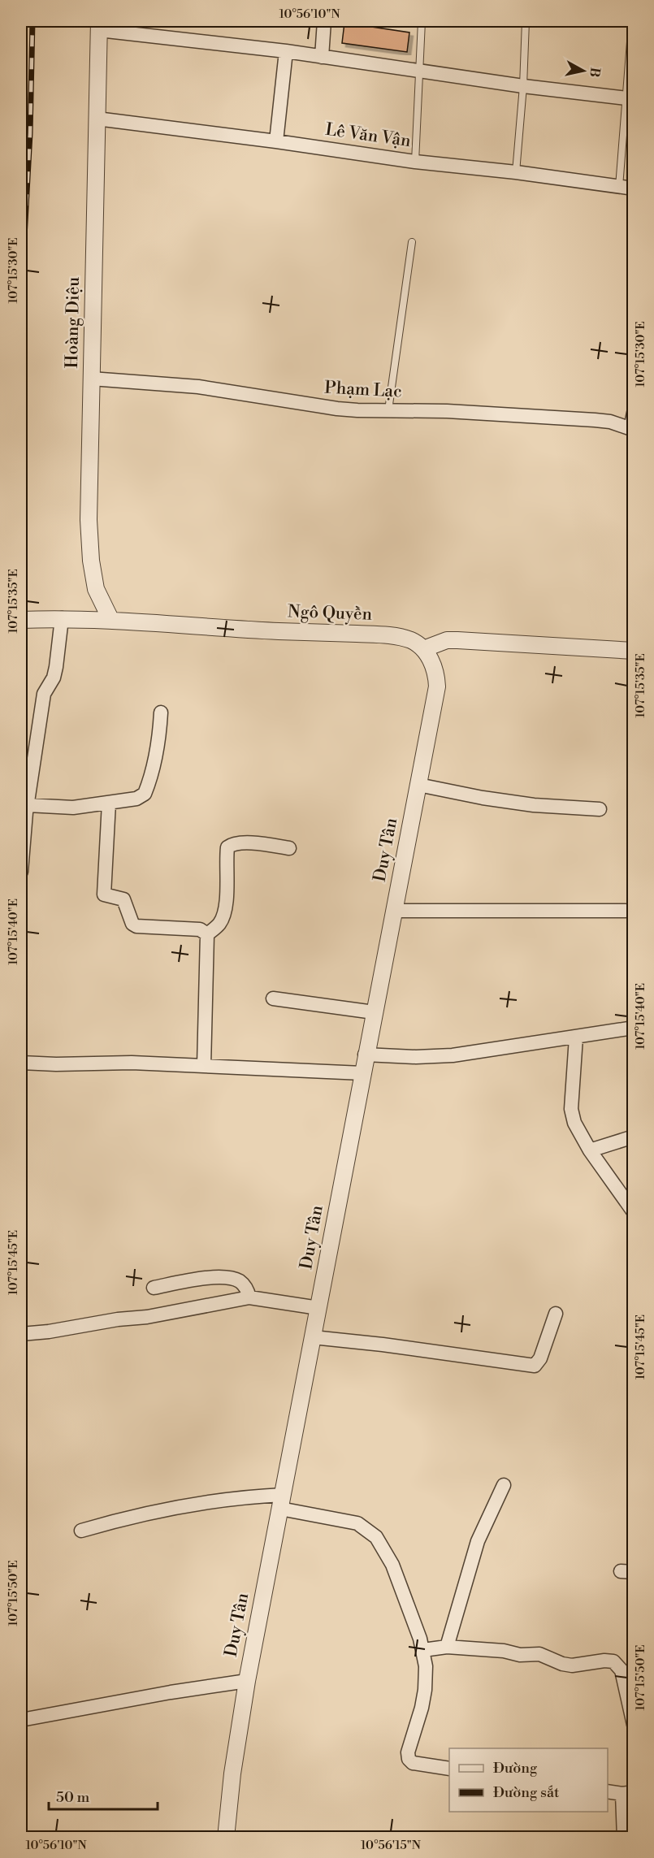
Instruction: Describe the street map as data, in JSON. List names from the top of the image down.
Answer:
{
  "streets": {
    "street": [
      "Lê Văn Vận",
      "Hoàng Diệu",
      "Phạm Lạc",
      "Ngô Quyền",
      "Duy Tân"
    ]
  },
  "crossings": [
    ["Lê Văn Vận", "Hoàng Diệu"],
    ["Hoàng Diệu", "Phạm Lạc"],
    ["Hoàng Diệu", "Ngô Quyền"],
    ["Ngô Quyền", "Duy Tân"]
  ],
  "legend": ["Đường", "Đường sắt"],
  "scale_bar": "50 m",
  "north": "right",
  "coordinates": [
    "10°56'10\"N",
    "107°15'30\"E",
    "107°15'35\"E",
    "107°15'40\"E",
    "107°15'45\"E",
    "107°15'50\"E",
    "10°56'15\"N"
  ]
}
